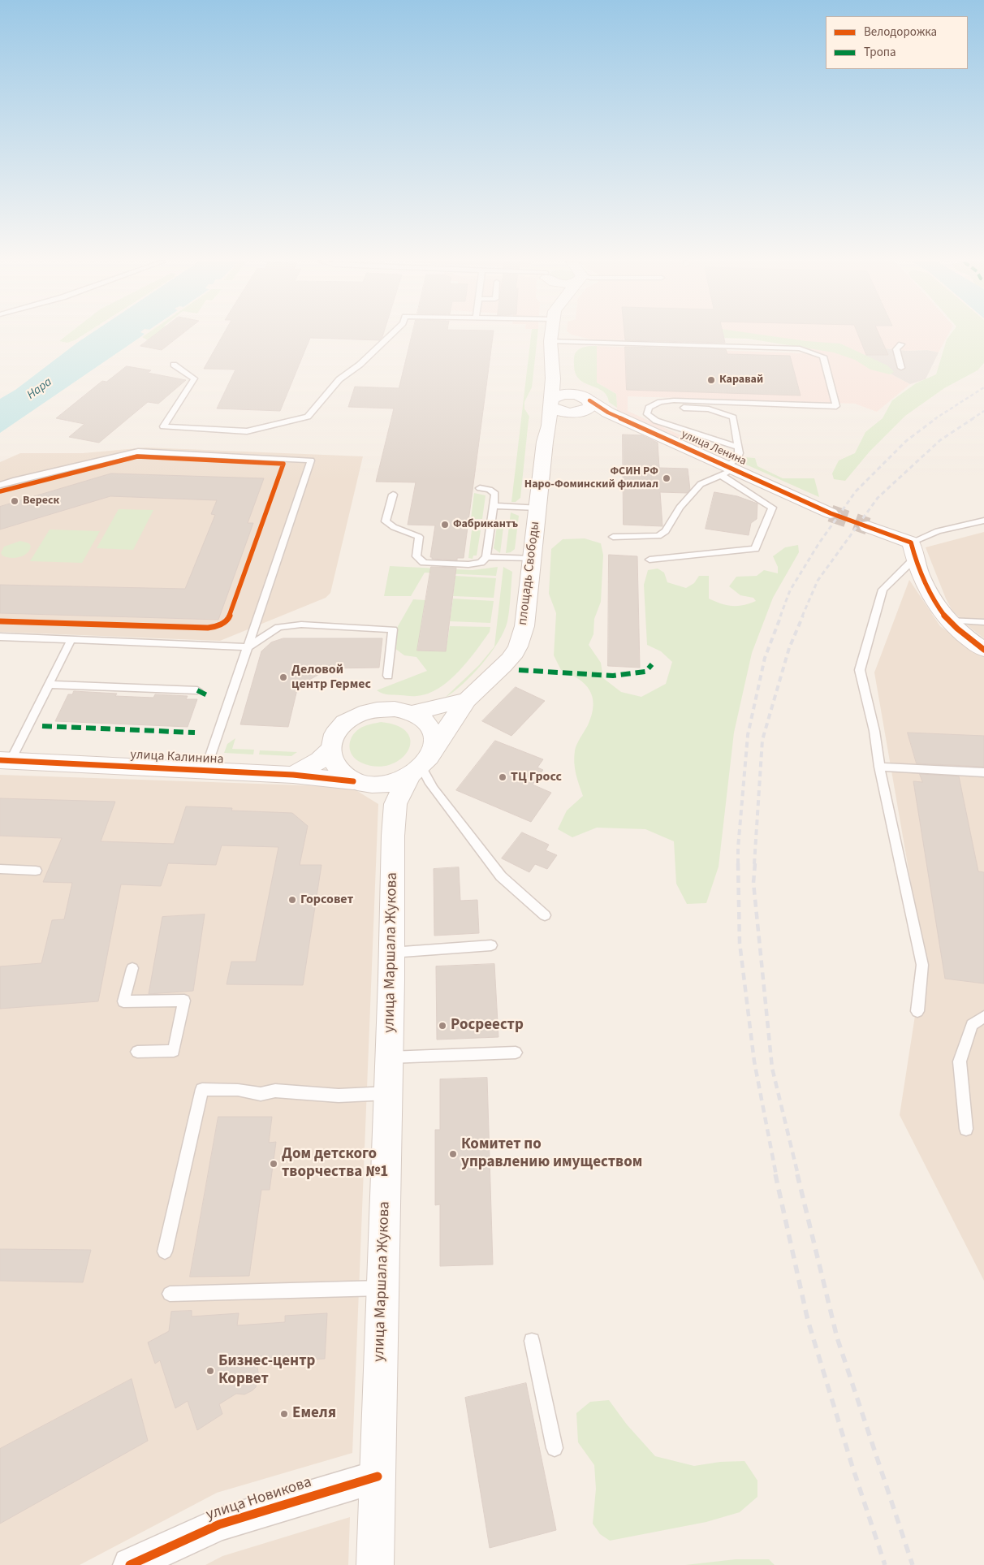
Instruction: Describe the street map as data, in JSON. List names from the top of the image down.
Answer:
{
  "streets": {
    "main road": [
      "улица Ленина",
      "площадь Свободы",
      "улица Калинина",
      "улица Маршала Жукова"
    ],
    "street": ["улица Новикова"]
  },
  "crossings": [
    ["площадь Свободы", "улица Калинина"],
    ["площадь Свободы", "улица Маршала Жукова"],
    ["улица Калинина", "улица Маршала Жукова"],
    ["улица Маршала Жукова", "улица Новикова"]
  ],
  "water": ["Нара"],
  "places": [
    "Каравай",
    "ФСИН РФ Наро-Фоминский филиал",
    "Вереcк",
    "Фабрикантъ",
    "Деловой центр Гермес",
    "ТЦ Гросс",
    "Горсовет",
    "Росреестр",
    "Комитет по управлению имуществом",
    "Дом детского творчества №1",
    "Бизнес-центр Корвет",
    "Емеля"
  ],
  "legend": ["Велодорожка", "Тропа"]
}
